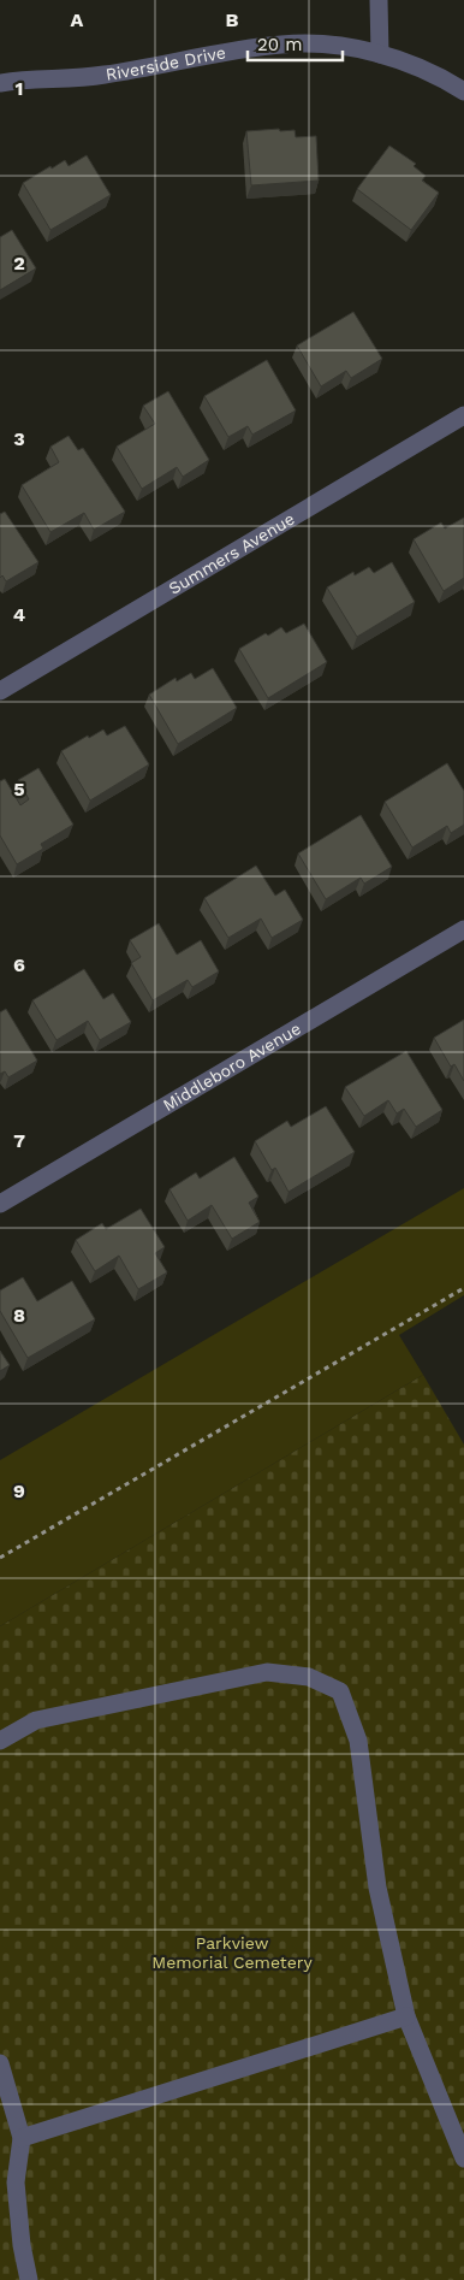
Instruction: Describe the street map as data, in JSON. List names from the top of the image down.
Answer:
{
  "streets": {
    "street": ["Riverside Drive", "Summers Avenue", "Middleboro Avenue"]
  },
  "parks": ["Parkview Memorial Cemetery"],
  "scale_bar": "20 m",
  "grid": {
    "columns": ["A", "B"],
    "rows": [
      "1",
      "2",
      "3",
      "4",
      "5",
      "6",
      "7",
      "8",
      "9"
    ]
  }
}
